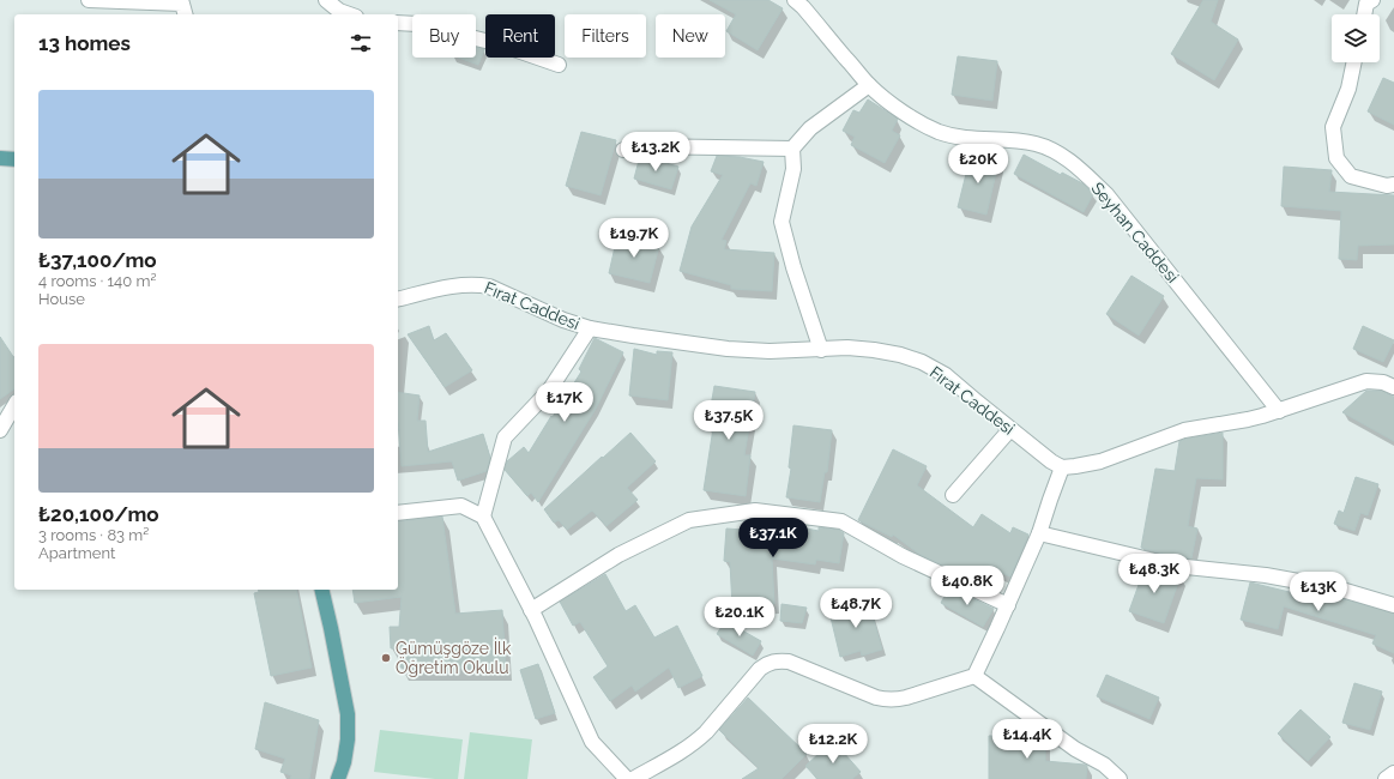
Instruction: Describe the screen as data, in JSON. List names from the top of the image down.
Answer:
{
  "streets": {
    "street": ["Seyhan Caddesi", "Fırat Caddesi"]
  },
  "places": ["Gümüşgöze İlk Öğretim Okulu"],
  "page": {
    "chip": [
      "Buy",
      "Rent",
      "Filters",
      "New"
    ],
    "heading": "13 homes",
    "list": [
      {
        "name": "₺37,100/mo",
        "note": "4 rooms · 140 m² · House"
      },
      {
        "name": "₺20,100/mo",
        "note": "3 rooms · 83 m² · Apartment"
      }
    ],
    "price": [
      "₺13.2K",
      "₺20K",
      "₺19.7K",
      "₺17K",
      "₺37.5K",
      "₺37.1K",
      "₺48.3K",
      "₺40.8K",
      "₺13K",
      "₺48.7K",
      "₺20.1K",
      "₺14.4K",
      "₺12.2K"
    ]
  }
}
